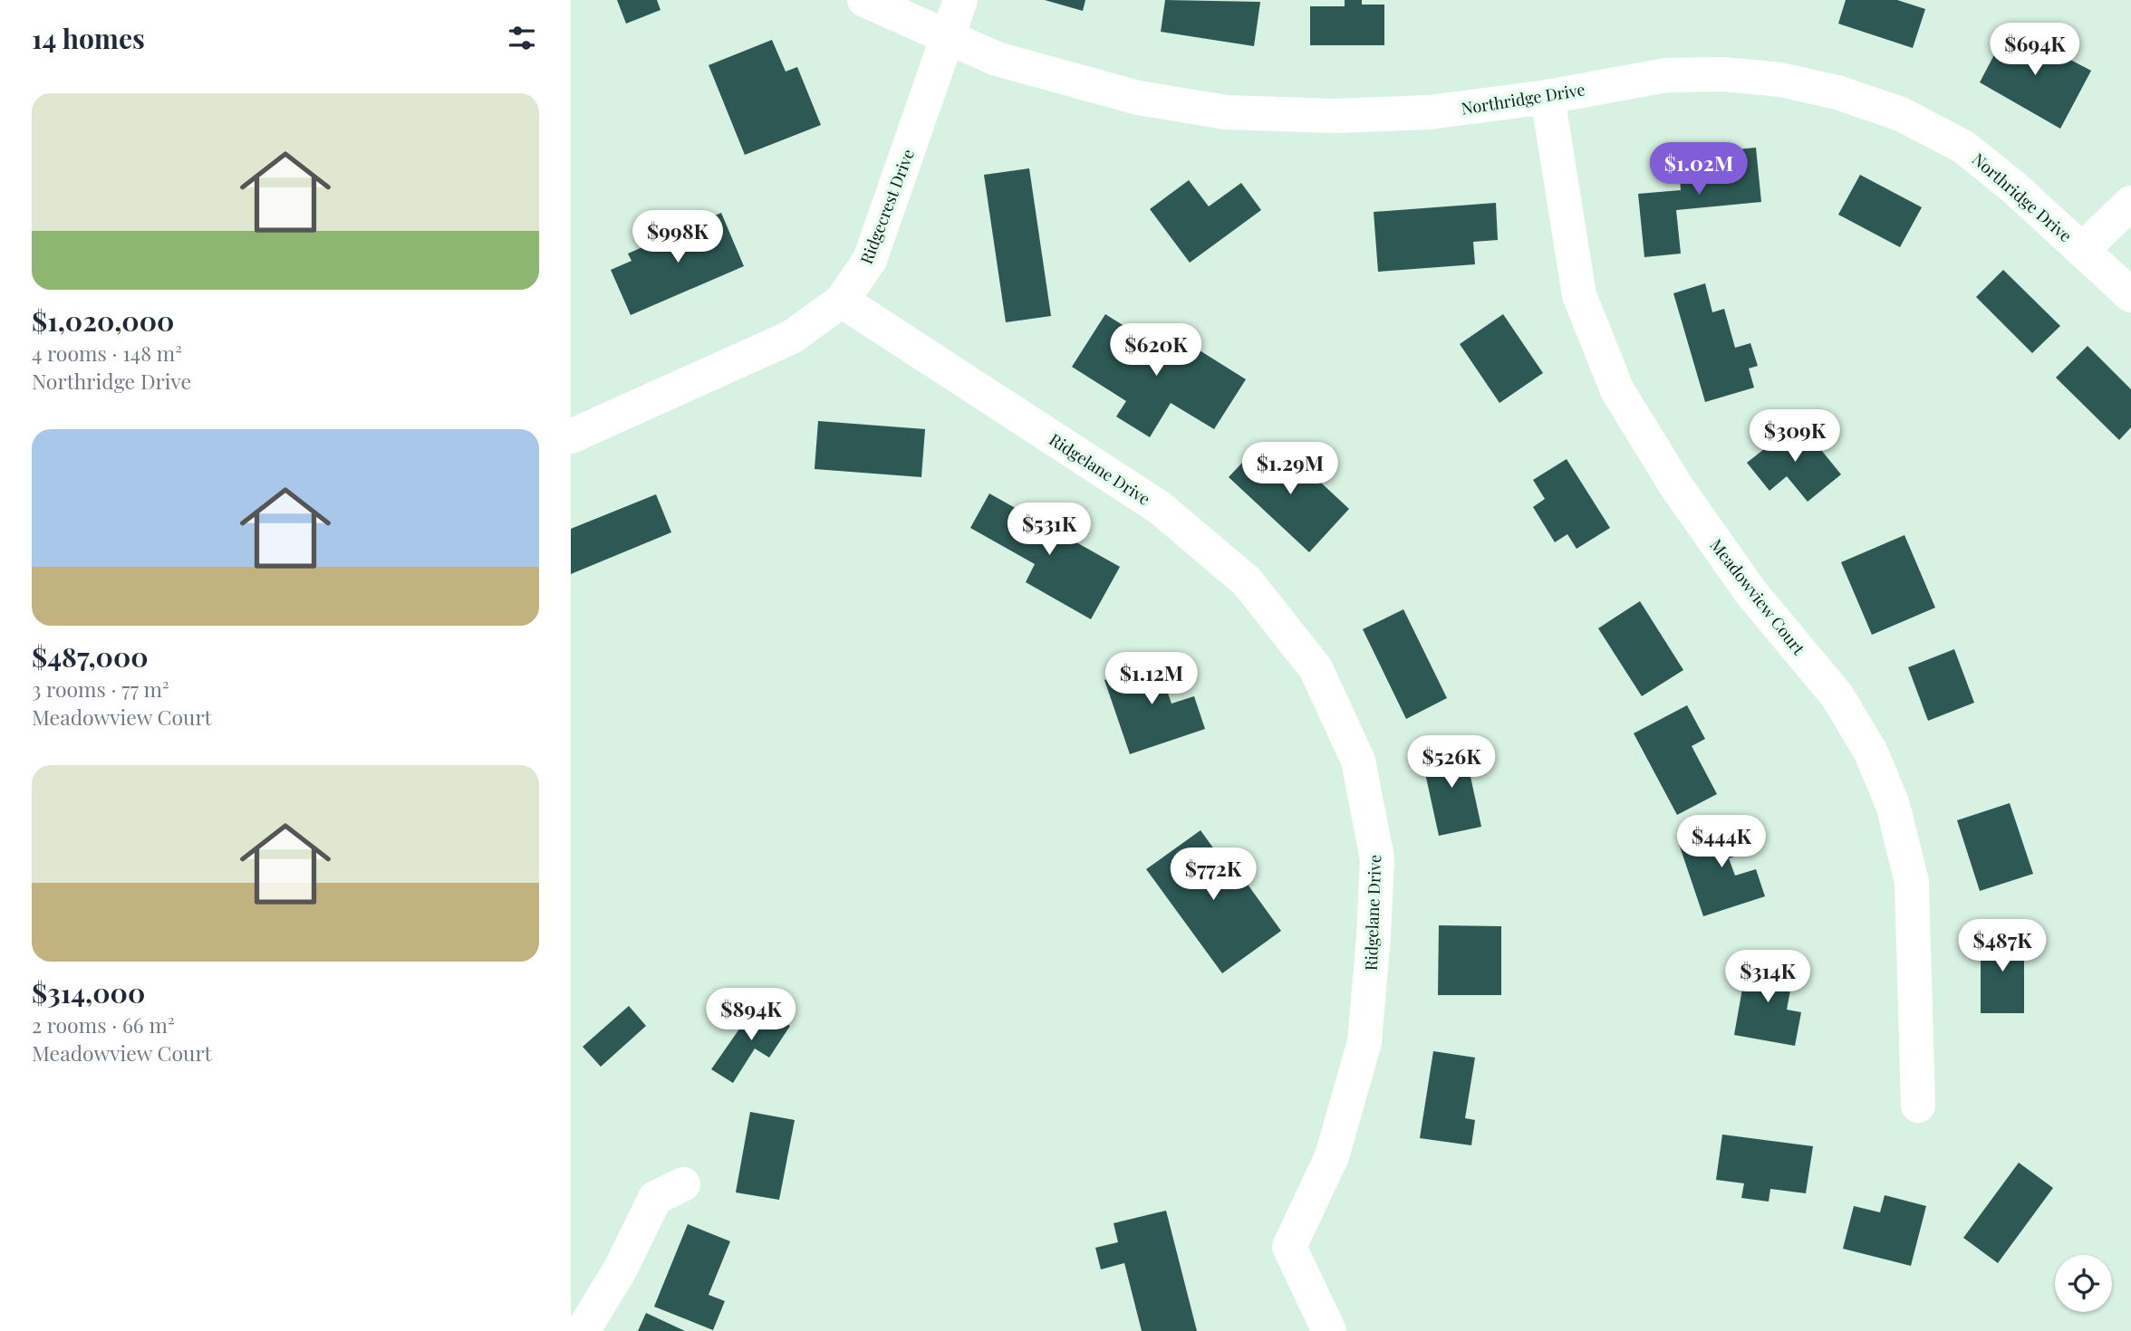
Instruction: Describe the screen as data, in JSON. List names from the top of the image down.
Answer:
{
  "streets": {
    "street": [
      "Northridge Drive",
      "Ridgecrest Drive",
      "Ridgelane Drive",
      "Meadowview Court"
    ]
  },
  "crossings": [
    ["Northridge Drive", "Ridgecrest Drive"],
    ["Northridge Drive", "Meadowview Court"],
    ["Ridgecrest Drive", "Ridgelane Drive"]
  ],
  "page": {
    "heading": "14 homes",
    "price": [
      "$694K",
      "$1.02M",
      "$998K",
      "$620K",
      "$309K",
      "$1.29M",
      "$531K",
      "$1.12M",
      "$526K",
      "$444K",
      "$772K",
      "$487K",
      "$314K",
      "$894K"
    ],
    "list": [
      {
        "name": "$1,020,000",
        "note": "4 rooms · 148 m² · Northridge Drive"
      },
      {
        "name": "$487,000",
        "note": "3 rooms · 77 m² · Meadowview Court"
      },
      {
        "name": "$314,000",
        "note": "2 rooms · 66 m² · Meadowview Court"
      }
    ]
  }
}
